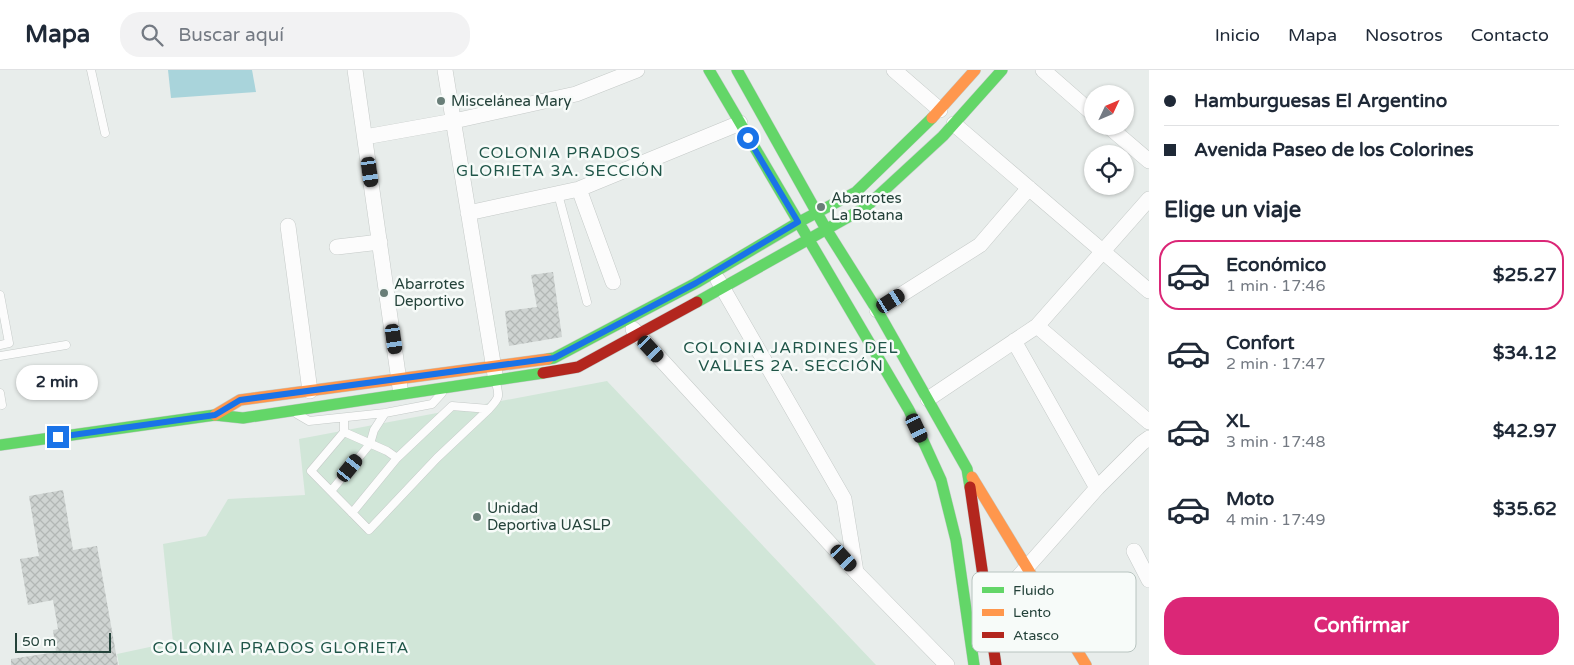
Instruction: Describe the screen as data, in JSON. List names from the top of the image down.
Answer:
{
  "districts": ["COLONIA PRADOS GLORIETA 3A. SECCIÓN", "COLONIA JARDINES DEL VALLES 2A. SECCIÓN", "COLONIA PRADOS GLORIETA"],
  "places": [
    "Miscelánea Mary",
    "Abarrotes La Botana",
    "Abarrotes Deportivo",
    "Unidad Deportiva UASLP"
  ],
  "legend": ["Fluido", "Lento", "Atasco"],
  "scale_bar": "50 m",
  "north": "top right",
  "page": {
    "header": "Mapa",
    "search": "Buscar aquí",
    "nav": [
      "Inicio",
      "Mapa",
      "Nosotros",
      "Contacto"
    ],
    "banner": ["Hamburguesas El Argentino", "Avenida Paseo de los Colorines"],
    "heading": "Elige un viaje",
    "list": [
      {
        "name": "Económico",
        "note": "1 min · 17:46",
        "value": "$25.27"
      },
      {
        "name": "Confort",
        "note": "2 min · 17:47",
        "value": "$34.12"
      },
      {
        "name": "XL",
        "note": "3 min · 17:48",
        "value": "$42.97"
      },
      {
        "name": "Moto",
        "note": "4 min · 17:49",
        "value": "$35.62"
      }
    ],
    "bubble": "2 min",
    "buttons": "Confirmar",
    "scale": "50 m"
  }
}
